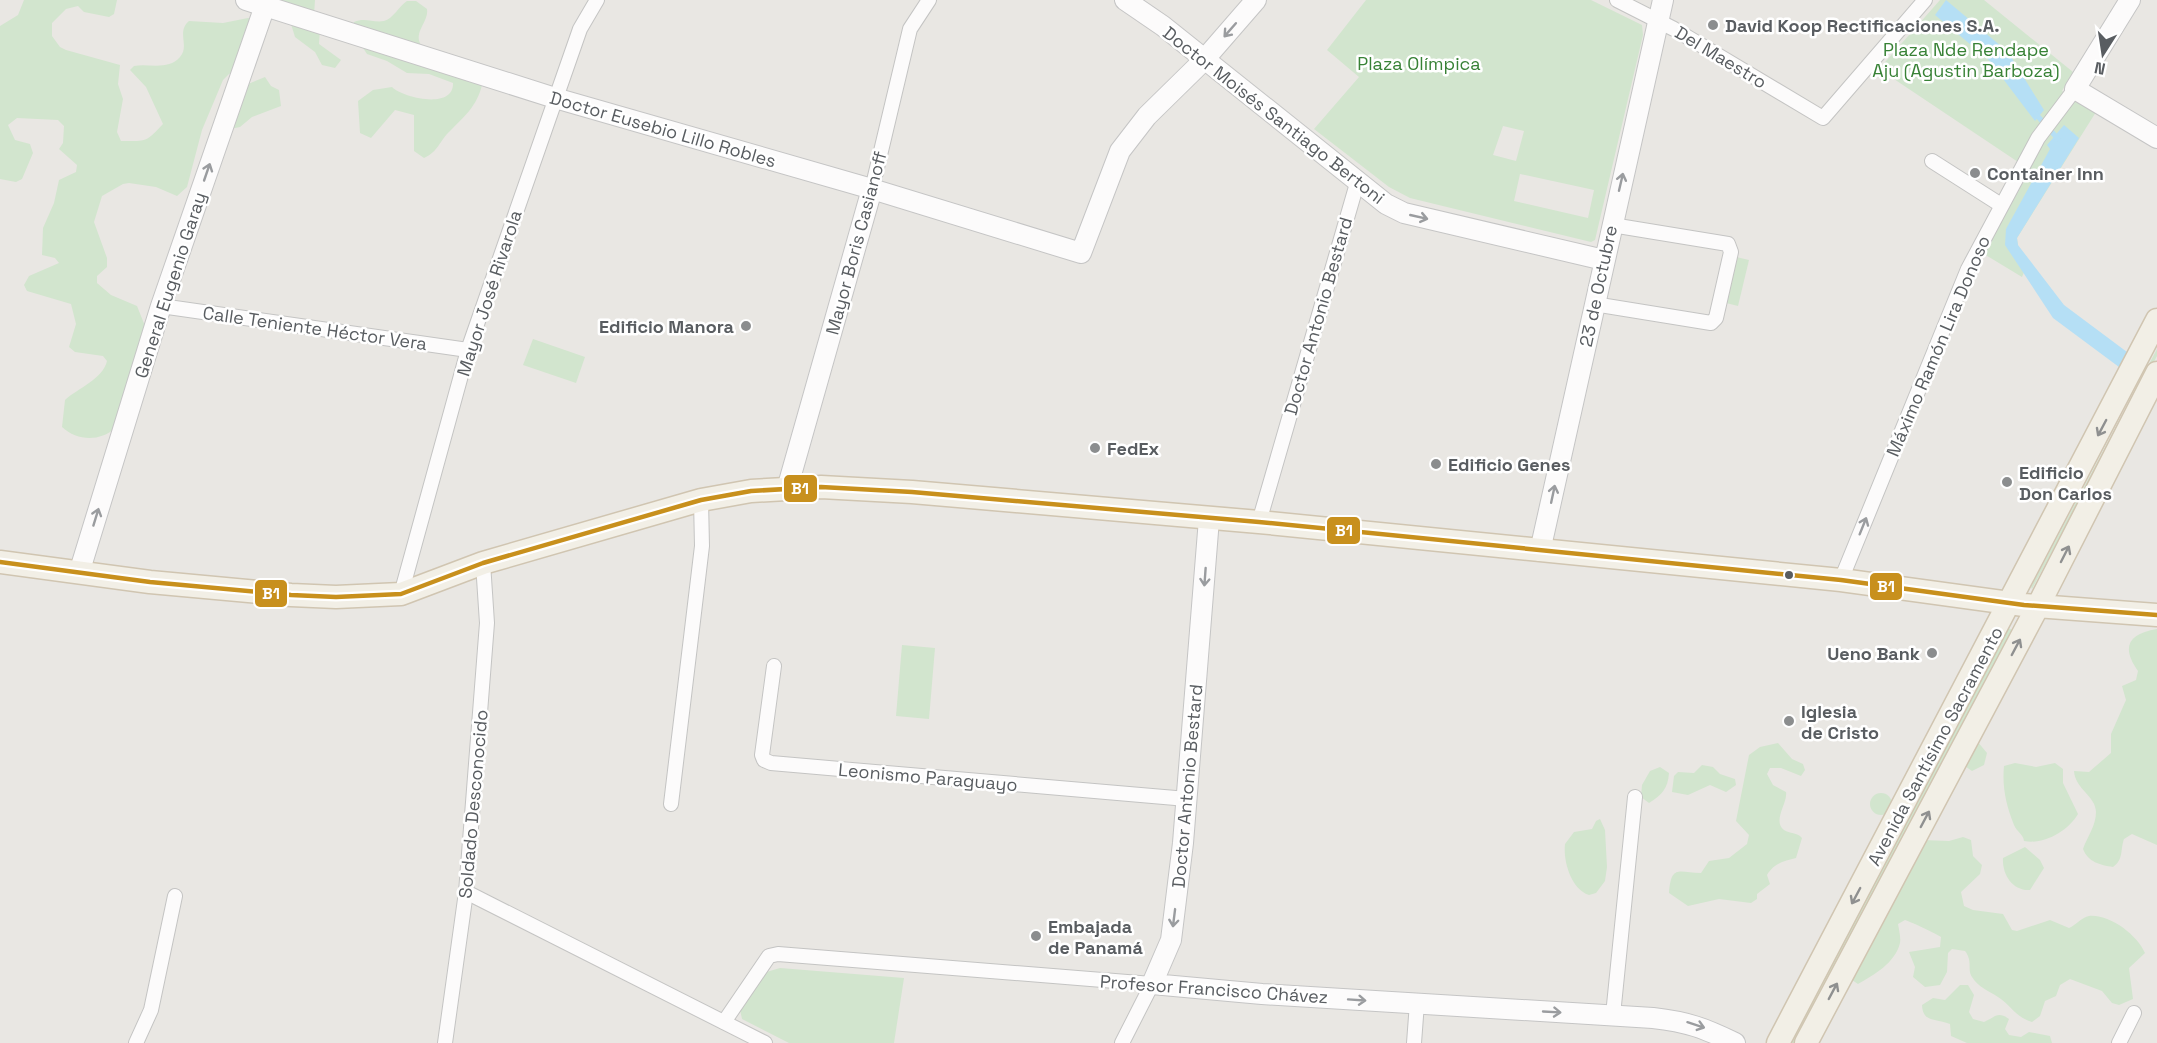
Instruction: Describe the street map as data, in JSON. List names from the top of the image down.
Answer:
{
  "streets": {
    "main road": [
      "Doctor Moisés Santiago Bertoni",
      "Doctor Eusebio Lillo Robles",
      "Mayor Boris Casianoff",
      "General Eugenio Garay",
      "23 de Octubre",
      "Doctor Antonio Bestard",
      "Máximo Ramón Lira Donoso",
      "Avenida Santísimo Sacramento",
      "Profesor Francisco Chávez"
    ],
    "street": [
      "Del Maestro",
      "Mayor José Rivarola",
      "Calle Teniente Héctor Vera",
      "Leonismo Paraguayo",
      "Soldado Desconocido"
    ]
  },
  "crossings": [
    ["Del Maestro", "23 de Octubre"],
    ["Doctor Moisés Santiago Bertoni", "Doctor Eusebio Lillo Robles"],
    ["Doctor Moisés Santiago Bertoni", "23 de Octubre"],
    ["Doctor Moisés Santiago Bertoni", "Doctor Antonio Bestard"],
    ["Doctor Eusebio Lillo Robles", "Mayor Boris Casianoff"],
    ["Doctor Eusebio Lillo Robles", "General Eugenio Garay"],
    ["Doctor Eusebio Lillo Robles", "Mayor José Rivarola"],
    ["General Eugenio Garay", "Calle Teniente Héctor Vera"],
    ["Mayor José Rivarola", "Calle Teniente Héctor Vera"],
    ["Doctor Antonio Bestard", "Leonismo Paraguayo"],
    ["Doctor Antonio Bestard", "Profesor Francisco Chávez"]
  ],
  "one_way": [
    "Doctor Moisés Santiago Bertoni",
    "General Eugenio Garay",
    "23 de Octubre",
    "Doctor Antonio Bestard",
    "Máximo Ramón Lira Donoso",
    "Profesor Francisco Chávez"
  ],
  "parks": ["Plaza Nde Rendape Aju (Agustin Barboza)", "Plaza Olímpica"],
  "places": [
    "David Koop Rectificaciones S.A.",
    "Container Inn",
    "Edificio Manora",
    "FedEx",
    "Edificio Genes",
    "Edificio Don Carlos",
    "Ueno Bank",
    "Iglesia de Cristo",
    "Embajada de Panamá"
  ],
  "lines": ["transit line B1"],
  "north": "bottom"
}
